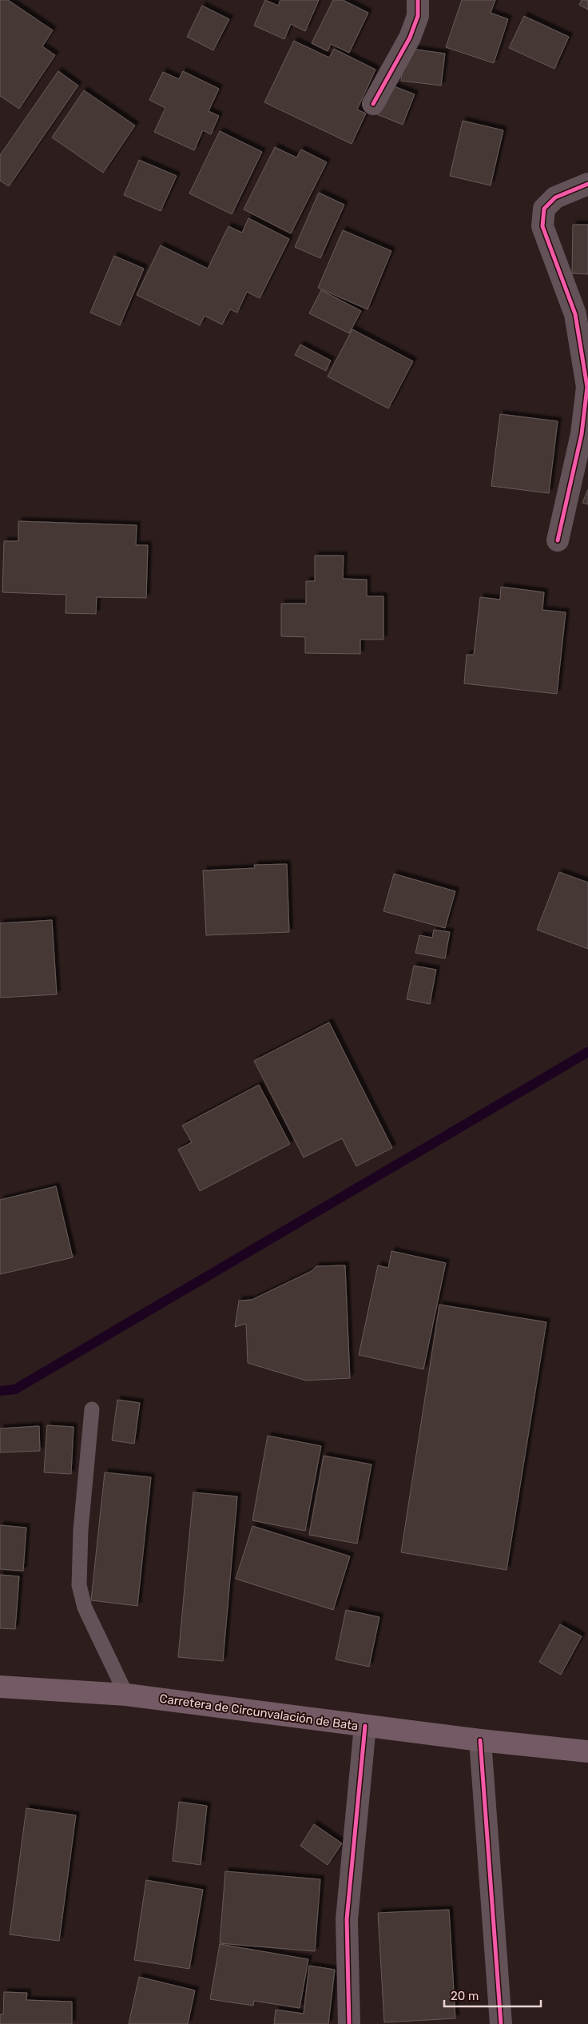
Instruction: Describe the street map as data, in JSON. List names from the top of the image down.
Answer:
{
  "streets": {
    "main road": ["Carretera de Circunvalación de Bata"]
  },
  "scale_bar": "20 m"
}
